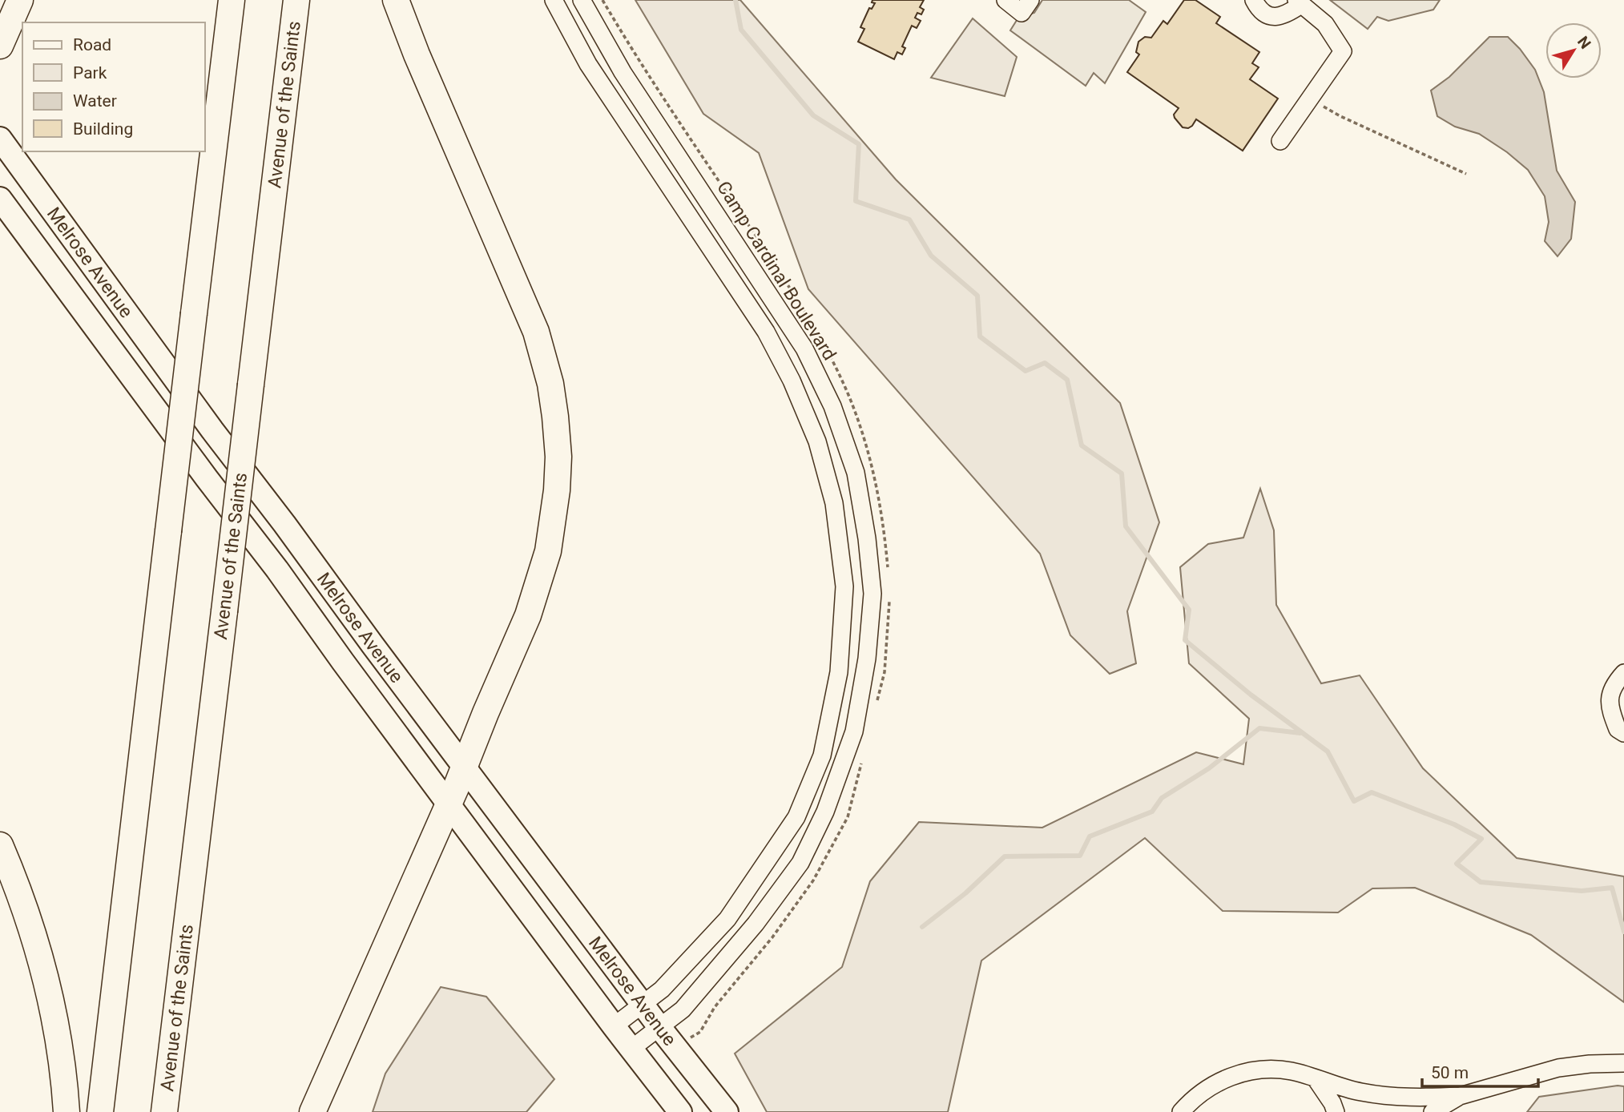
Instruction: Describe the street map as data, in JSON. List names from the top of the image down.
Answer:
{
  "streets": {
    "highway": ["Avenue of the Saints"],
    "main road": ["Melrose Avenue"],
    "street": ["Camp Cardinal Boulevard"]
  },
  "crossings": [
    ["Melrose Avenue", "Camp Cardinal Boulevard"]
  ],
  "legend": [
    "Road",
    "Park",
    "Water",
    "Building"
  ],
  "scale_bar": "50 m",
  "north": "top right"
}
